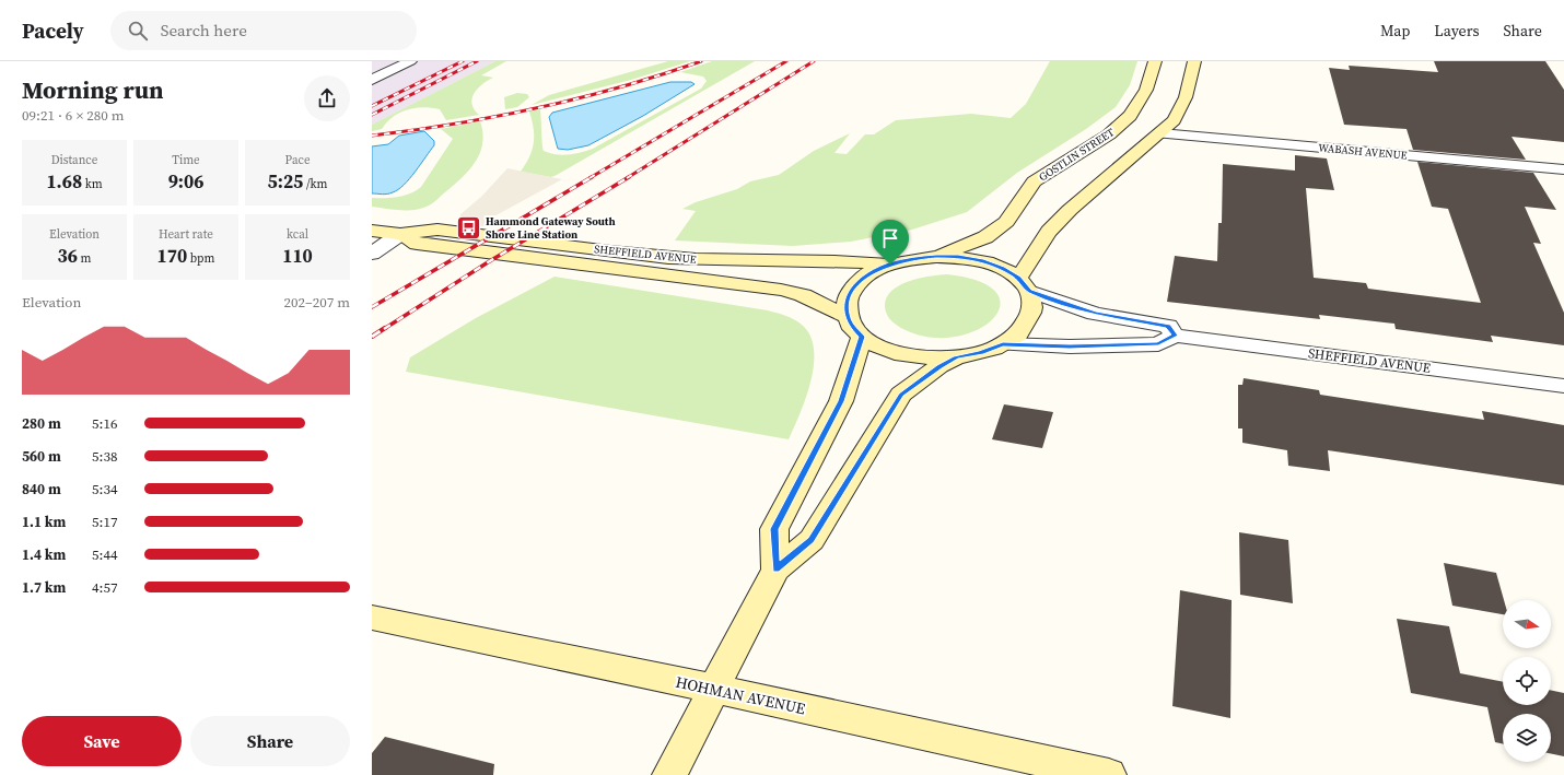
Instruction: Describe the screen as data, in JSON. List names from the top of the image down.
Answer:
{
  "streets": {
    "main road": ["GOSTLIN STREET", "SHEFFIELD AVENUE", "HOHMAN AVENUE"],
    "street": ["WABASH AVENUE"]
  },
  "crossings": [
    ["GOSTLIN STREET", "SHEFFIELD AVENUE"]
  ],
  "places": {
    "bus stop": ["Hammond Gateway South Shore Line Station"]
  },
  "north": "right",
  "page": {
    "header": "Pacely",
    "search": "Search here",
    "nav": ["Map", "Layers", "Share"],
    "heading": ["Morning run", "09:21 · 6 × 280 m"],
    "stats": [
      ["Distance", "1.68 km"],
      ["Time", "9:06"],
      ["Pace", "5:25 /km"],
      ["Elevation", "36 m"],
      ["Heart rate", "170 bpm"],
      ["kcal", "110"]
    ],
    "chart": ["Elevation", "202–207 m"],
    "list": [
      {
        "name": "280 m",
        "note": "5:16"
      },
      {
        "name": "560 m",
        "note": "5:38"
      },
      {
        "name": "840 m",
        "note": "5:34"
      },
      {
        "name": "1.1 km",
        "note": "5:17"
      },
      {
        "name": "1.4 km",
        "note": "5:44"
      },
      {
        "name": "1.7 km",
        "note": "4:57"
      }
    ],
    "buttons": ["Save", "Share"]
  }
}
